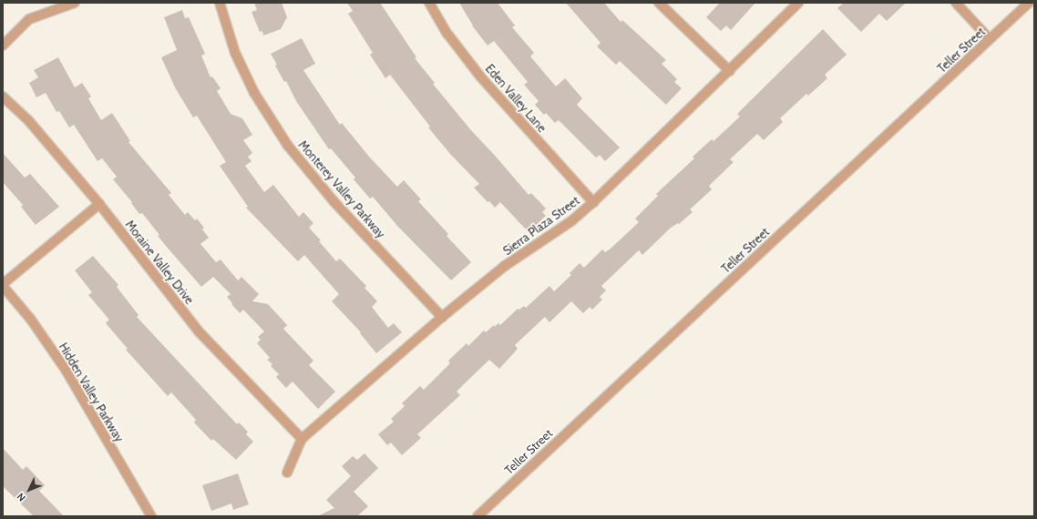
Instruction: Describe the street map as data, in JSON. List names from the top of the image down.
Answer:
{
  "streets": {
    "street": [
      "Teller Street",
      "Eden Valley Lane",
      "Monterey Valley Parkway",
      "Sierra Plaza Street",
      "Moraine Valley Drive",
      "Hidden Valley Parkway"
    ]
  },
  "crossings": [
    ["Eden Valley Lane", "Sierra Plaza Street"],
    ["Monterey Valley Parkway", "Sierra Plaza Street"],
    ["Sierra Plaza Street", "Moraine Valley Drive"]
  ],
  "north": "bottom left"
}
